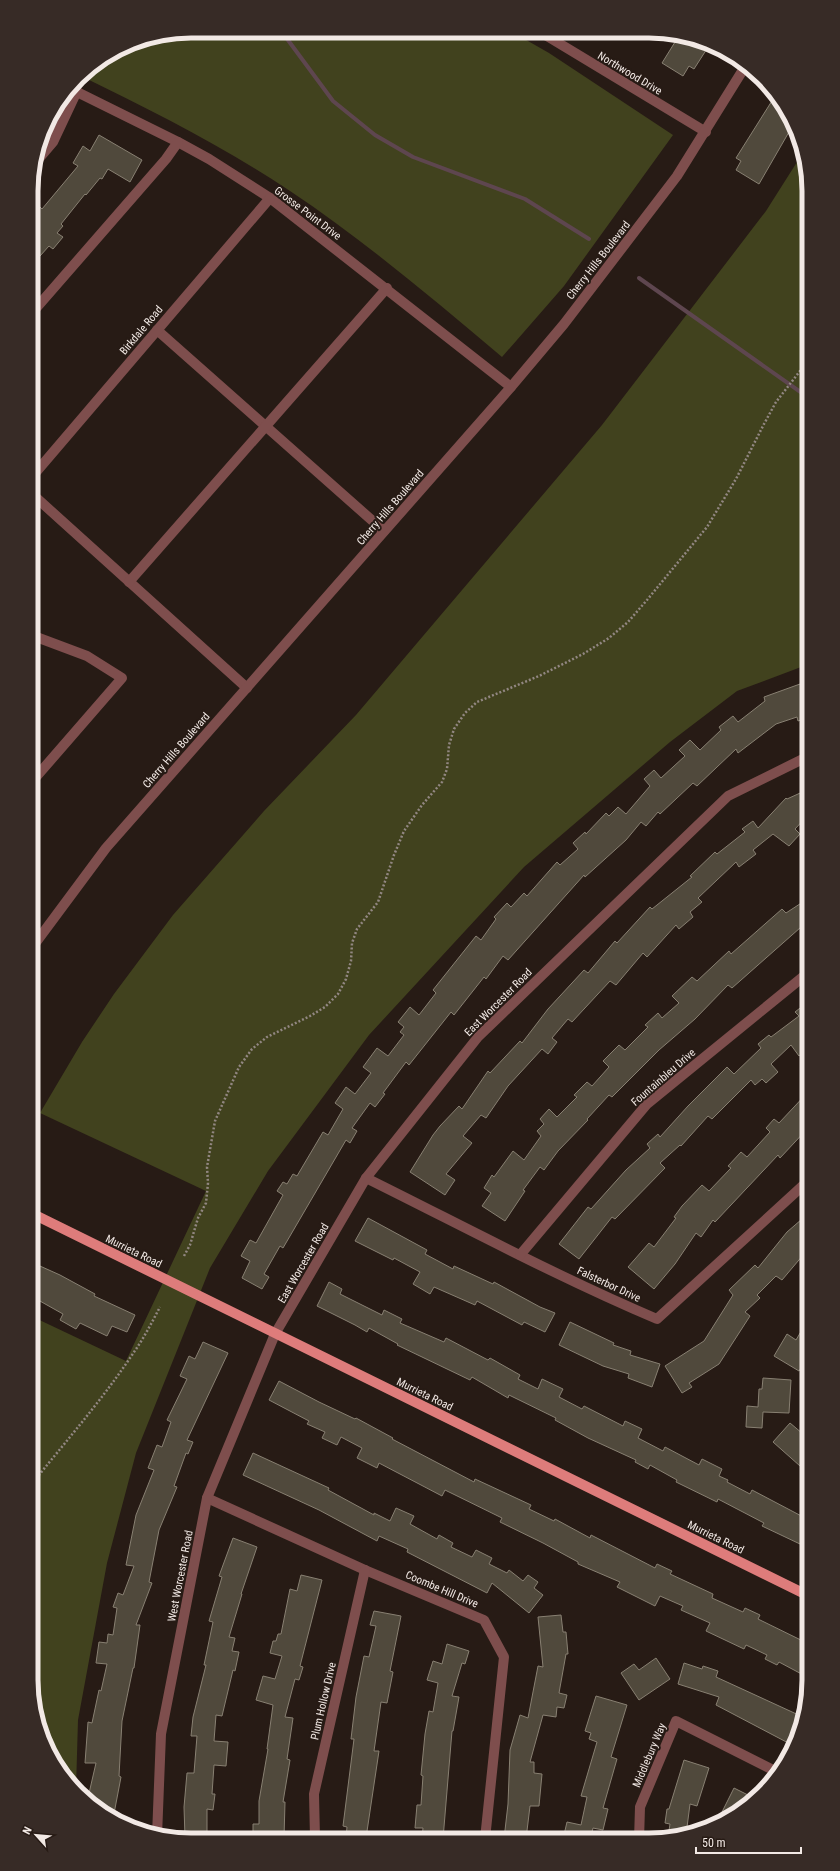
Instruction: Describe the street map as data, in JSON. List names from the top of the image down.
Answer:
{
  "streets": {
    "main road": ["Murrieta Road"],
    "street": [
      "Northwood Drive",
      "Grosse Point Drive",
      "Cherry Hills Boulevard",
      "Birkdale Road",
      "East Worcester Road",
      "Fountainbleu Drive",
      "Falsterbor Drive",
      "West Worcester Road",
      "Coombe Hill Drive",
      "Plum Hollow Drive",
      "Middlebury Way"
    ]
  },
  "crossings": [
    ["Northwood Drive", "Cherry Hills Boulevard"],
    ["Grosse Point Drive", "Cherry Hills Boulevard"],
    ["Grosse Point Drive", "Birkdale Road"],
    ["East Worcester Road", "Murrieta Road"],
    ["East Worcester Road", "Falsterbor Drive"],
    ["East Worcester Road", "West Worcester Road"],
    ["Fountainbleu Drive", "Falsterbor Drive"],
    ["Murrieta Road", "West Worcester Road"],
    ["West Worcester Road", "Coombe Hill Drive"],
    ["Coombe Hill Drive", "Plum Hollow Drive"]
  ],
  "scale_bar": "50 m",
  "north": "top left"
}
